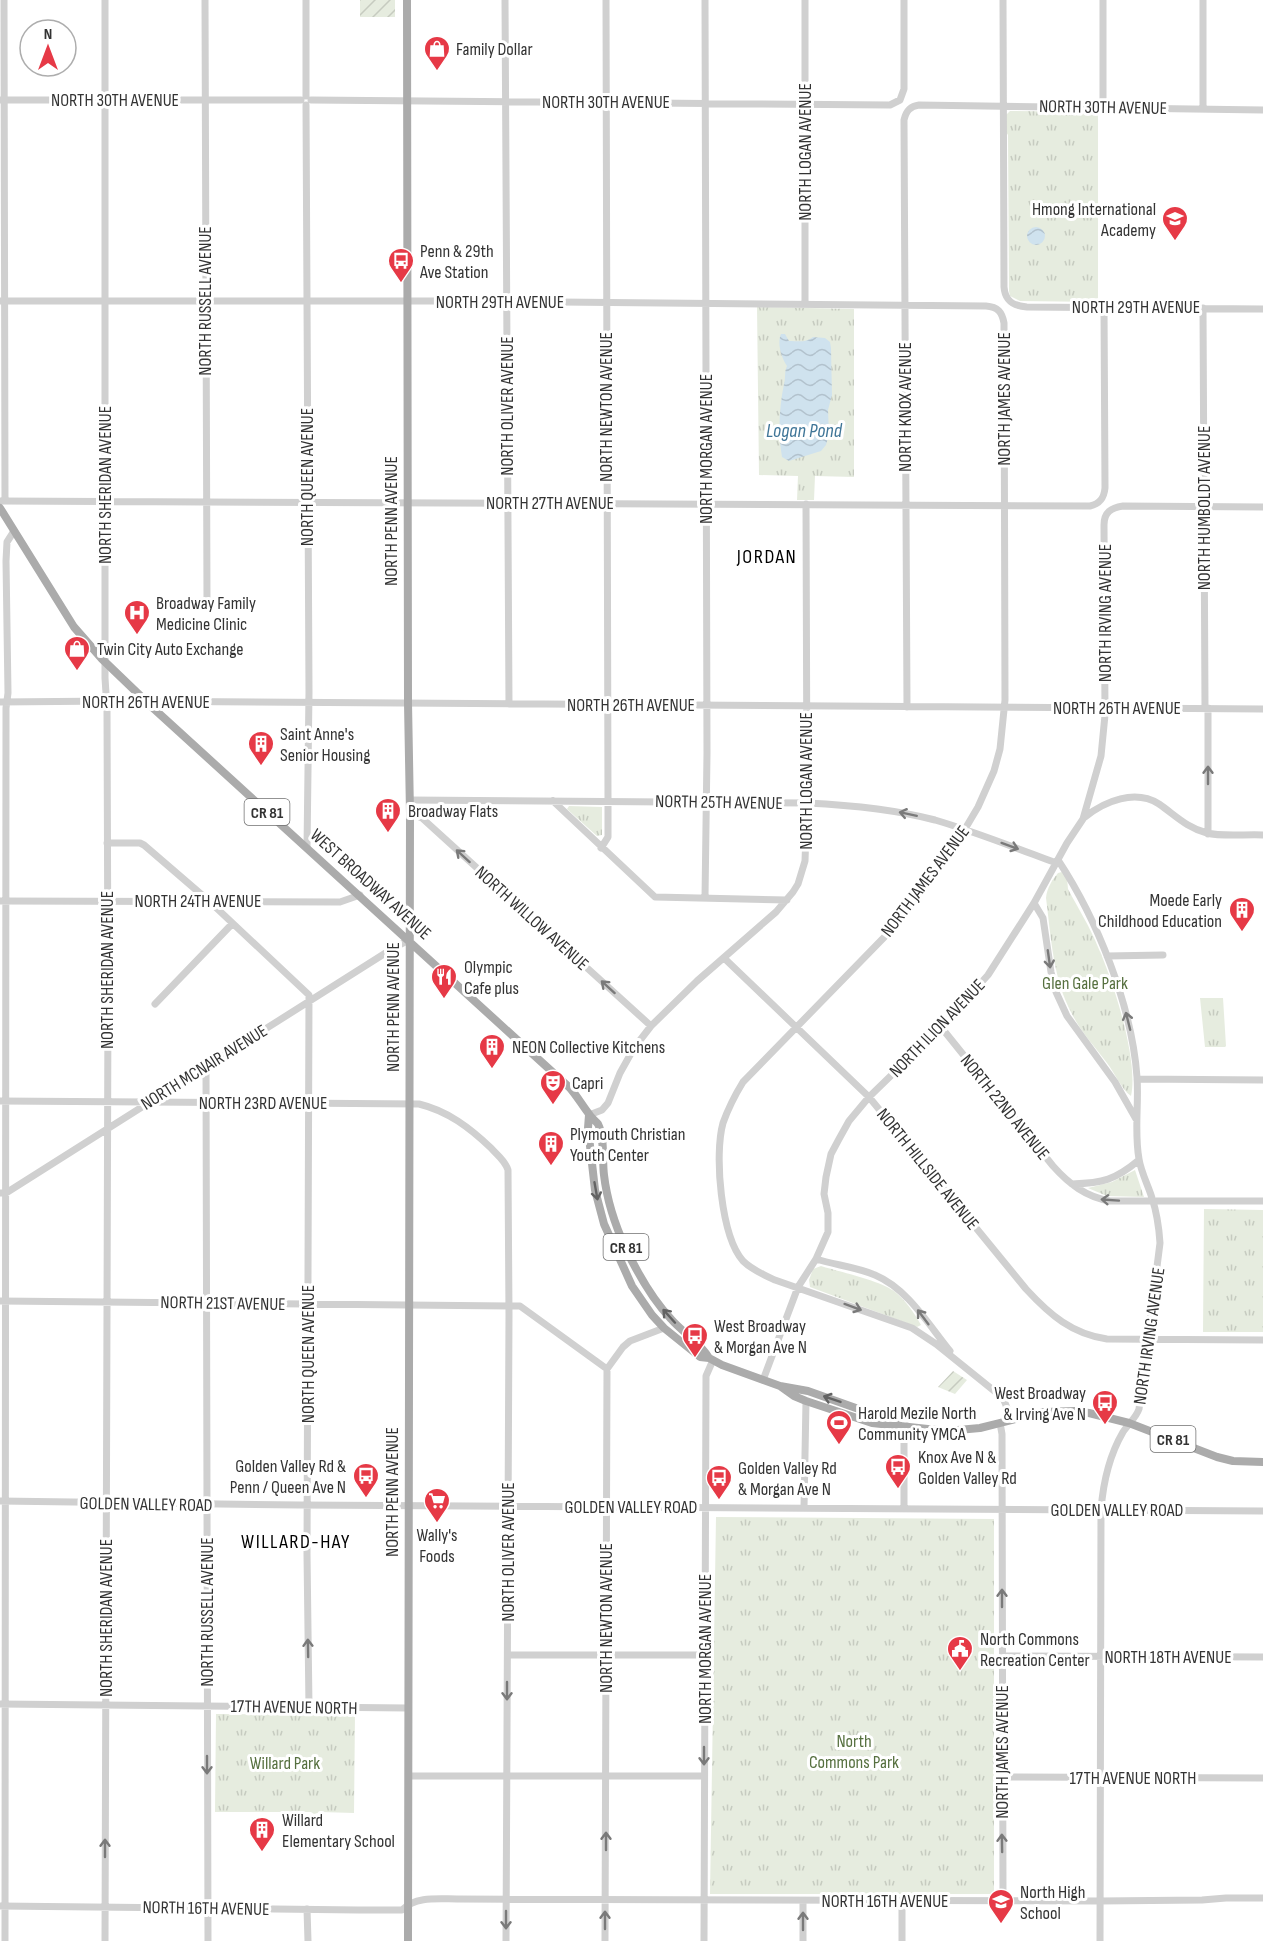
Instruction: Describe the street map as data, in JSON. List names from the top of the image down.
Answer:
{
  "streets": {
    "main road": ["NORTH PENN AVENUE", "CR 81", "WEST BROADWAY AVENUE"],
    "street": [
      "NORTH 30TH AVENUE",
      "NORTH LOGAN AVENUE",
      "NORTH RUSSELL AVENUE",
      "NORTH 29TH AVENUE",
      "NORTH JAMES AVENUE",
      "NORTH OLIVER AVENUE",
      "NORTH NEWTON AVENUE",
      "NORTH KNOX AVENUE",
      "NORTH MORGAN AVENUE",
      "NORTH QUEEN AVENUE",
      "NORTH SHERIDAN AVENUE",
      "NORTH 27TH AVENUE",
      "NORTH HUMBOLDT AVENUE",
      "NORTH IRVING AVENUE",
      "NORTH 26TH AVENUE",
      "NORTH 25TH AVENUE",
      "NORTH 24TH AVENUE",
      "NORTH WILLOW AVENUE",
      "NORTH ILION AVENUE",
      "NORTH MCNAIR AVENUE",
      "NORTH 23RD AVENUE",
      "NORTH 22ND AVENUE",
      "NORTH HILLSIDE AVENUE",
      "NORTH 21ST AVENUE",
      "GOLDEN VALLEY ROAD",
      "NORTH 18TH AVENUE",
      "17TH AVENUE NORTH",
      "NORTH 16TH AVENUE"
    ]
  },
  "crossings": [
    ["NORTH 30TH AVENUE", "NORTH LOGAN AVENUE"],
    ["NORTH 30TH AVENUE", "NORTH RUSSELL AVENUE"],
    ["NORTH 30TH AVENUE", "NORTH 29TH AVENUE"],
    ["NORTH 30TH AVENUE", "NORTH OLIVER AVENUE"],
    ["NORTH 30TH AVENUE", "NORTH NEWTON AVENUE"],
    ["NORTH 30TH AVENUE", "NORTH KNOX AVENUE"],
    ["NORTH 30TH AVENUE", "NORTH MORGAN AVENUE"],
    ["NORTH 30TH AVENUE", "NORTH QUEEN AVENUE"],
    ["NORTH 30TH AVENUE", "NORTH SHERIDAN AVENUE"],
    ["NORTH 30TH AVENUE", "NORTH PENN AVENUE"],
    ["NORTH LOGAN AVENUE", "NORTH 29TH AVENUE"],
    ["NORTH LOGAN AVENUE", "NORTH 27TH AVENUE"],
    ["NORTH LOGAN AVENUE", "NORTH 26TH AVENUE"],
    ["NORTH LOGAN AVENUE", "NORTH 25TH AVENUE"],
    ["NORTH LOGAN AVENUE", "WEST BROADWAY AVENUE"],
    ["NORTH LOGAN AVENUE", "NORTH WILLOW AVENUE"],
    ["NORTH LOGAN AVENUE", "NORTH HILLSIDE AVENUE"],
    ["NORTH RUSSELL AVENUE", "NORTH 29TH AVENUE"],
    ["NORTH RUSSELL AVENUE", "NORTH 27TH AVENUE"],
    ["NORTH RUSSELL AVENUE", "NORTH MCNAIR AVENUE"],
    ["NORTH RUSSELL AVENUE", "NORTH 23RD AVENUE"],
    ["NORTH RUSSELL AVENUE", "NORTH 21ST AVENUE"],
    ["NORTH RUSSELL AVENUE", "GOLDEN VALLEY ROAD"],
    ["NORTH RUSSELL AVENUE", "17TH AVENUE NORTH"],
    ["NORTH RUSSELL AVENUE", "NORTH 16TH AVENUE"],
    ["NORTH 29TH AVENUE", "NORTH JAMES AVENUE"],
    ["NORTH 29TH AVENUE", "NORTH OLIVER AVENUE"],
    ["NORTH 29TH AVENUE", "NORTH NEWTON AVENUE"],
    ["NORTH 29TH AVENUE", "NORTH KNOX AVENUE"],
    ["NORTH 29TH AVENUE", "NORTH MORGAN AVENUE"],
    ["NORTH 29TH AVENUE", "NORTH QUEEN AVENUE"],
    ["NORTH 29TH AVENUE", "NORTH SHERIDAN AVENUE"],
    ["NORTH 29TH AVENUE", "NORTH 27TH AVENUE"],
    ["NORTH 29TH AVENUE", "NORTH HUMBOLDT AVENUE"],
    ["NORTH 29TH AVENUE", "NORTH PENN AVENUE"],
    ["NORTH JAMES AVENUE", "NORTH 27TH AVENUE"],
    ["NORTH JAMES AVENUE", "NORTH 26TH AVENUE"],
    ["NORTH JAMES AVENUE", "NORTH 25TH AVENUE"],
    ["NORTH JAMES AVENUE", "WEST BROADWAY AVENUE"],
    ["NORTH JAMES AVENUE", "NORTH ILION AVENUE"],
    ["NORTH JAMES AVENUE", "NORTH HILLSIDE AVENUE"],
    ["NORTH JAMES AVENUE", "GOLDEN VALLEY ROAD"],
    ["NORTH JAMES AVENUE", "NORTH 18TH AVENUE"],
    ["NORTH JAMES AVENUE", "17TH AVENUE NORTH"],
    ["NORTH JAMES AVENUE", "NORTH 16TH AVENUE"],
    ["NORTH OLIVER AVENUE", "NORTH 27TH AVENUE"],
    ["NORTH OLIVER AVENUE", "NORTH 26TH AVENUE"],
    ["NORTH OLIVER AVENUE", "NORTH 23RD AVENUE"],
    ["NORTH OLIVER AVENUE", "NORTH 21ST AVENUE"],
    ["NORTH OLIVER AVENUE", "GOLDEN VALLEY ROAD"],
    ["NORTH OLIVER AVENUE", "NORTH 16TH AVENUE"],
    ["NORTH NEWTON AVENUE", "NORTH 27TH AVENUE"],
    ["NORTH NEWTON AVENUE", "NORTH 26TH AVENUE"],
    ["NORTH NEWTON AVENUE", "NORTH 25TH AVENUE"],
    ["NORTH NEWTON AVENUE", "NORTH 21ST AVENUE"],
    ["NORTH NEWTON AVENUE", "GOLDEN VALLEY ROAD"],
    ["NORTH NEWTON AVENUE", "NORTH 16TH AVENUE"],
    ["NORTH KNOX AVENUE", "NORTH 27TH AVENUE"],
    ["NORTH KNOX AVENUE", "NORTH 26TH AVENUE"],
    ["NORTH MORGAN AVENUE", "NORTH 27TH AVENUE"],
    ["NORTH MORGAN AVENUE", "NORTH 26TH AVENUE"],
    ["NORTH MORGAN AVENUE", "NORTH 25TH AVENUE"],
    ["NORTH MORGAN AVENUE", "WEST BROADWAY AVENUE"],
    ["NORTH MORGAN AVENUE", "GOLDEN VALLEY ROAD"],
    ["NORTH MORGAN AVENUE", "NORTH 16TH AVENUE"],
    ["NORTH QUEEN AVENUE", "NORTH 27TH AVENUE"],
    ["NORTH QUEEN AVENUE", "NORTH 26TH AVENUE"],
    ["NORTH QUEEN AVENUE", "WEST BROADWAY AVENUE"],
    ["NORTH QUEEN AVENUE", "NORTH MCNAIR AVENUE"],
    ["NORTH QUEEN AVENUE", "NORTH 23RD AVENUE"],
    ["NORTH QUEEN AVENUE", "NORTH 21ST AVENUE"],
    ["NORTH QUEEN AVENUE", "GOLDEN VALLEY ROAD"],
    ["NORTH QUEEN AVENUE", "17TH AVENUE NORTH"],
    ["NORTH SHERIDAN AVENUE", "NORTH 27TH AVENUE"],
    ["NORTH SHERIDAN AVENUE", "NORTH 26TH AVENUE"],
    ["NORTH SHERIDAN AVENUE", "WEST BROADWAY AVENUE"],
    ["NORTH SHERIDAN AVENUE", "NORTH 24TH AVENUE"],
    ["NORTH SHERIDAN AVENUE", "NORTH MCNAIR AVENUE"],
    ["NORTH SHERIDAN AVENUE", "NORTH 23RD AVENUE"],
    ["NORTH SHERIDAN AVENUE", "NORTH 21ST AVENUE"],
    ["NORTH SHERIDAN AVENUE", "GOLDEN VALLEY ROAD"],
    ["NORTH SHERIDAN AVENUE", "17TH AVENUE NORTH"],
    ["NORTH SHERIDAN AVENUE", "NORTH 16TH AVENUE"],
    ["NORTH 27TH AVENUE", "NORTH PENN AVENUE"],
    ["NORTH 27TH AVENUE", "WEST BROADWAY AVENUE"],
    ["NORTH HUMBOLDT AVENUE", "NORTH IRVING AVENUE"],
    ["NORTH HUMBOLDT AVENUE", "NORTH 26TH AVENUE"],
    ["NORTH PENN AVENUE", "NORTH 26TH AVENUE"],
    ["NORTH PENN AVENUE", "NORTH 25TH AVENUE"],
    ["NORTH PENN AVENUE", "WEST BROADWAY AVENUE"],
    ["NORTH PENN AVENUE", "NORTH WILLOW AVENUE"],
    ["NORTH PENN AVENUE", "NORTH MCNAIR AVENUE"],
    ["NORTH PENN AVENUE", "NORTH 23RD AVENUE"],
    ["NORTH PENN AVENUE", "NORTH 21ST AVENUE"],
    ["NORTH PENN AVENUE", "GOLDEN VALLEY ROAD"],
    ["NORTH PENN AVENUE", "17TH AVENUE NORTH"],
    ["NORTH PENN AVENUE", "NORTH 16TH AVENUE"],
    ["NORTH IRVING AVENUE", "NORTH 26TH AVENUE"],
    ["NORTH IRVING AVENUE", "NORTH 25TH AVENUE"],
    ["NORTH IRVING AVENUE", "WEST BROADWAY AVENUE"],
    ["NORTH IRVING AVENUE", "NORTH ILION AVENUE"],
    ["NORTH IRVING AVENUE", "NORTH 22ND AVENUE"],
    ["NORTH IRVING AVENUE", "NORTH HILLSIDE AVENUE"],
    ["NORTH IRVING AVENUE", "GOLDEN VALLEY ROAD"],
    ["NORTH IRVING AVENUE", "NORTH 18TH AVENUE"],
    ["NORTH IRVING AVENUE", "17TH AVENUE NORTH"],
    ["NORTH IRVING AVENUE", "NORTH 16TH AVENUE"],
    ["NORTH 26TH AVENUE", "WEST BROADWAY AVENUE"],
    ["NORTH 25TH AVENUE", "NORTH ILION AVENUE"],
    ["WEST BROADWAY AVENUE", "NORTH 24TH AVENUE"],
    ["WEST BROADWAY AVENUE", "NORTH ILION AVENUE"],
    ["WEST BROADWAY AVENUE", "NORTH MCNAIR AVENUE"],
    ["NORTH ILION AVENUE", "NORTH 22ND AVENUE"],
    ["NORTH ILION AVENUE", "NORTH HILLSIDE AVENUE"],
    ["NORTH MCNAIR AVENUE", "NORTH 23RD AVENUE"]
  ],
  "one_way": ["NORTH WILLOW AVENUE"],
  "districts": ["JORDAN", "WILLARD-HAY"],
  "water": ["Logan Pond"],
  "parks": ["Glen Gale Park", "North Commons Park", "Willard Park"],
  "places": {
    "shop": ["Family Dollar", "Twin City Auto Exchange"],
    "school or university": ["Hmong International Academy", "North High School"],
    "bus stop": [
      "Penn & 29th Ave Station",
      "West Broadway & Morgan Ave N",
      "West Broadway & Irving Ave N",
      "Knox Ave N & Golden Valley Rd",
      "Golden Valley Rd & Penn / Queen Ave N",
      "Golden Valley Rd & Morgan Ave N"
    ],
    "hospital": ["Broadway Family Medicine Clinic"],
    "building": [
      "Saint Anne's Senior Housing",
      "Broadway Flats",
      "Moede Early Childhood Education",
      "NEON Collective Kitchens",
      "Plymouth Christian Youth Center",
      "Willard Elementary School"
    ],
    "restaurant": ["Olympic Cafe plus"],
    "theatre": ["Capri"],
    "sports": ["Harold Mezile North Community YMCA"],
    "supermarket": ["Wally's Foods"],
    "public building": ["North Commons Recreation Center"]
  },
  "north": "top"
}
